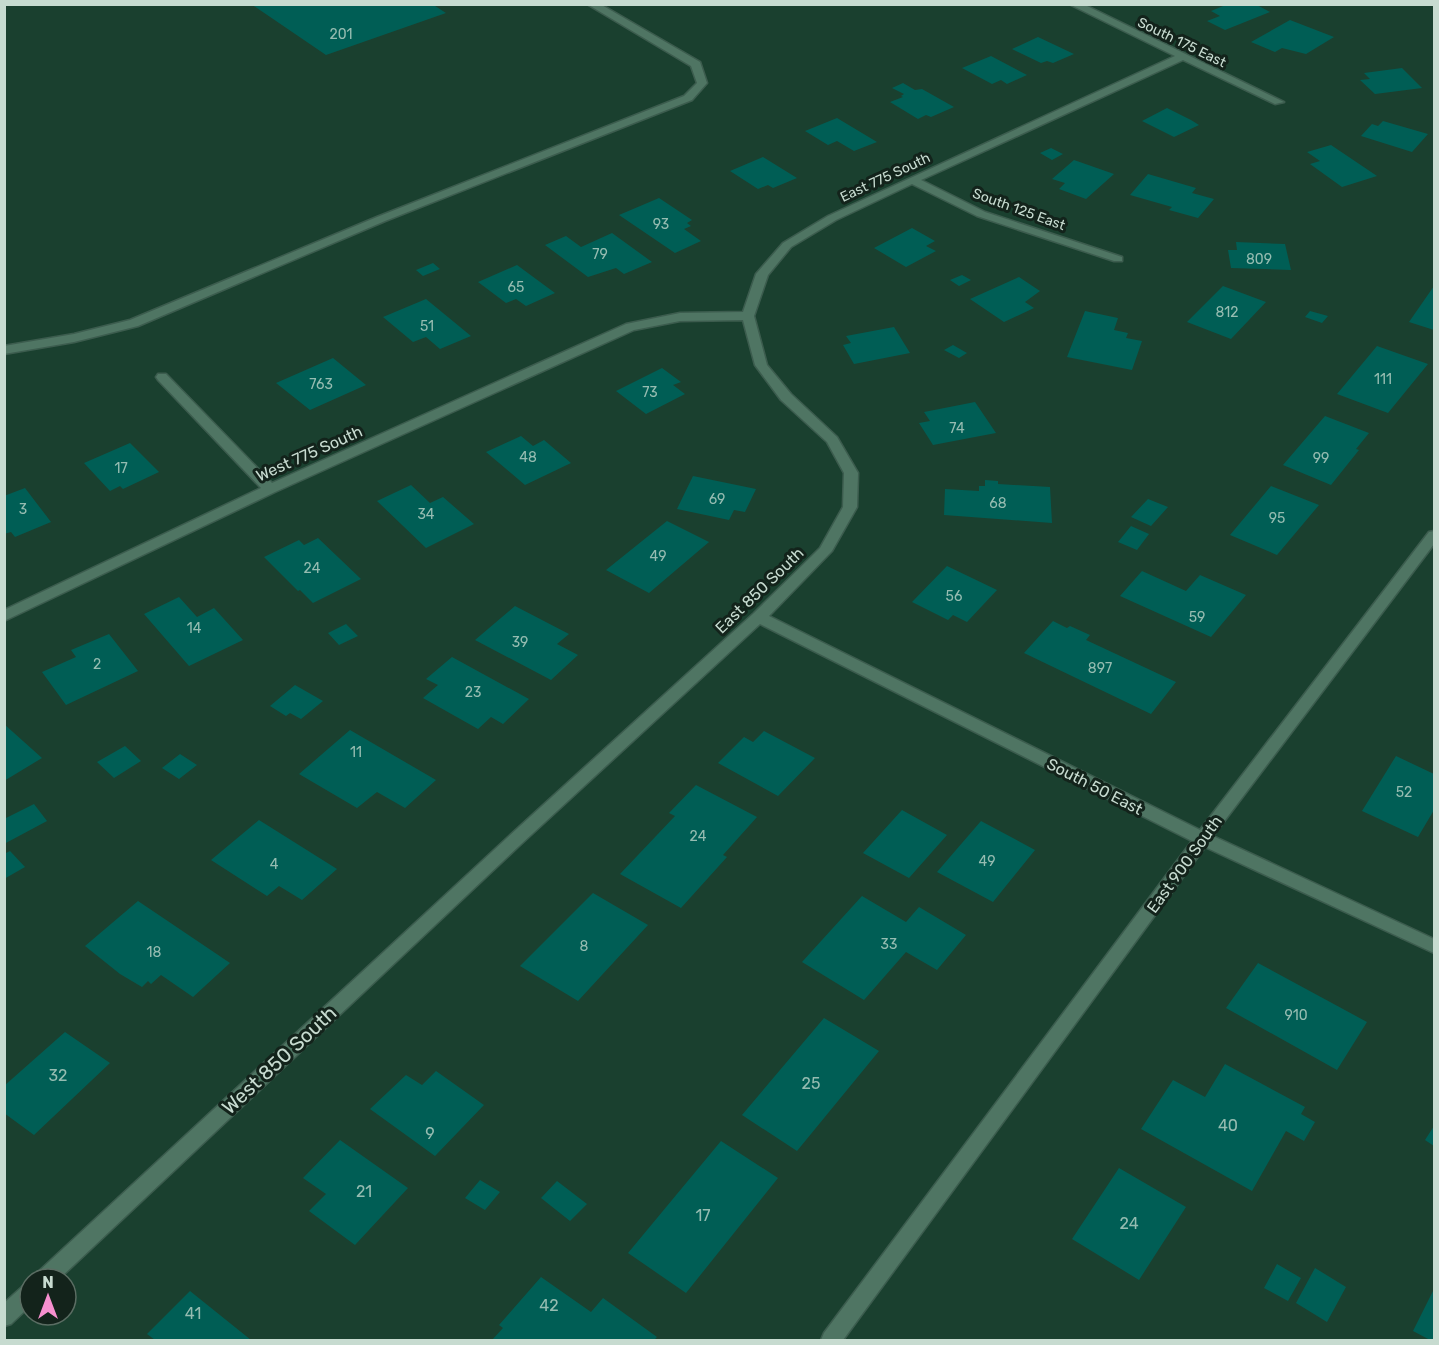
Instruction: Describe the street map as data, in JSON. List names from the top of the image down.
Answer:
{
  "streets": {
    "street": [
      "South 175 East",
      "East 775 South",
      "South 125 East",
      "West 775 South",
      "East 850 South",
      "South 50 East",
      "East 900 South",
      "West 850 South"
    ]
  },
  "crossings": [
    ["South 175 East", "East 775 South"],
    ["East 775 South", "South 125 East"],
    ["East 775 South", "West 775 South"],
    ["East 775 South", "East 850 South"],
    ["West 775 South", "East 850 South"],
    ["East 850 South", "South 50 East"],
    ["East 850 South", "West 850 South"],
    ["South 50 East", "East 900 South"]
  ],
  "house_numbers": [
    "201",
    "93",
    "79",
    "809",
    "65",
    "812",
    "51",
    "111",
    "763",
    "73",
    "74",
    "48",
    "99",
    "17",
    "69",
    "68",
    "3",
    "34",
    "95",
    "49",
    "24",
    "56",
    "59",
    "14",
    "39",
    "2",
    "897",
    "23",
    "11",
    "52",
    "24",
    "49",
    "4",
    "33",
    "8",
    "18",
    "910",
    "32",
    "25",
    "40",
    "9",
    "21",
    "17",
    "24",
    "42",
    "41"
  ],
  "north": "top"
}
